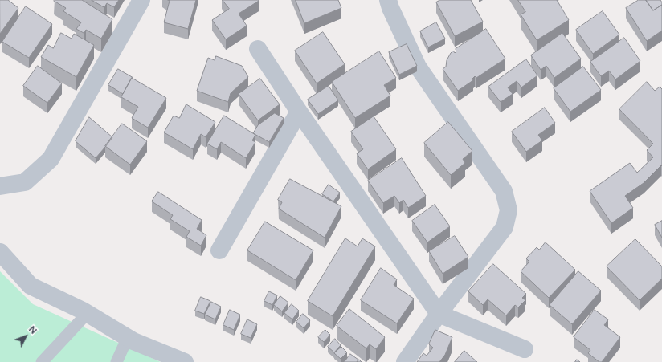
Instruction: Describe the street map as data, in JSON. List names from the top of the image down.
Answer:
{
  "north": "top right"
}
